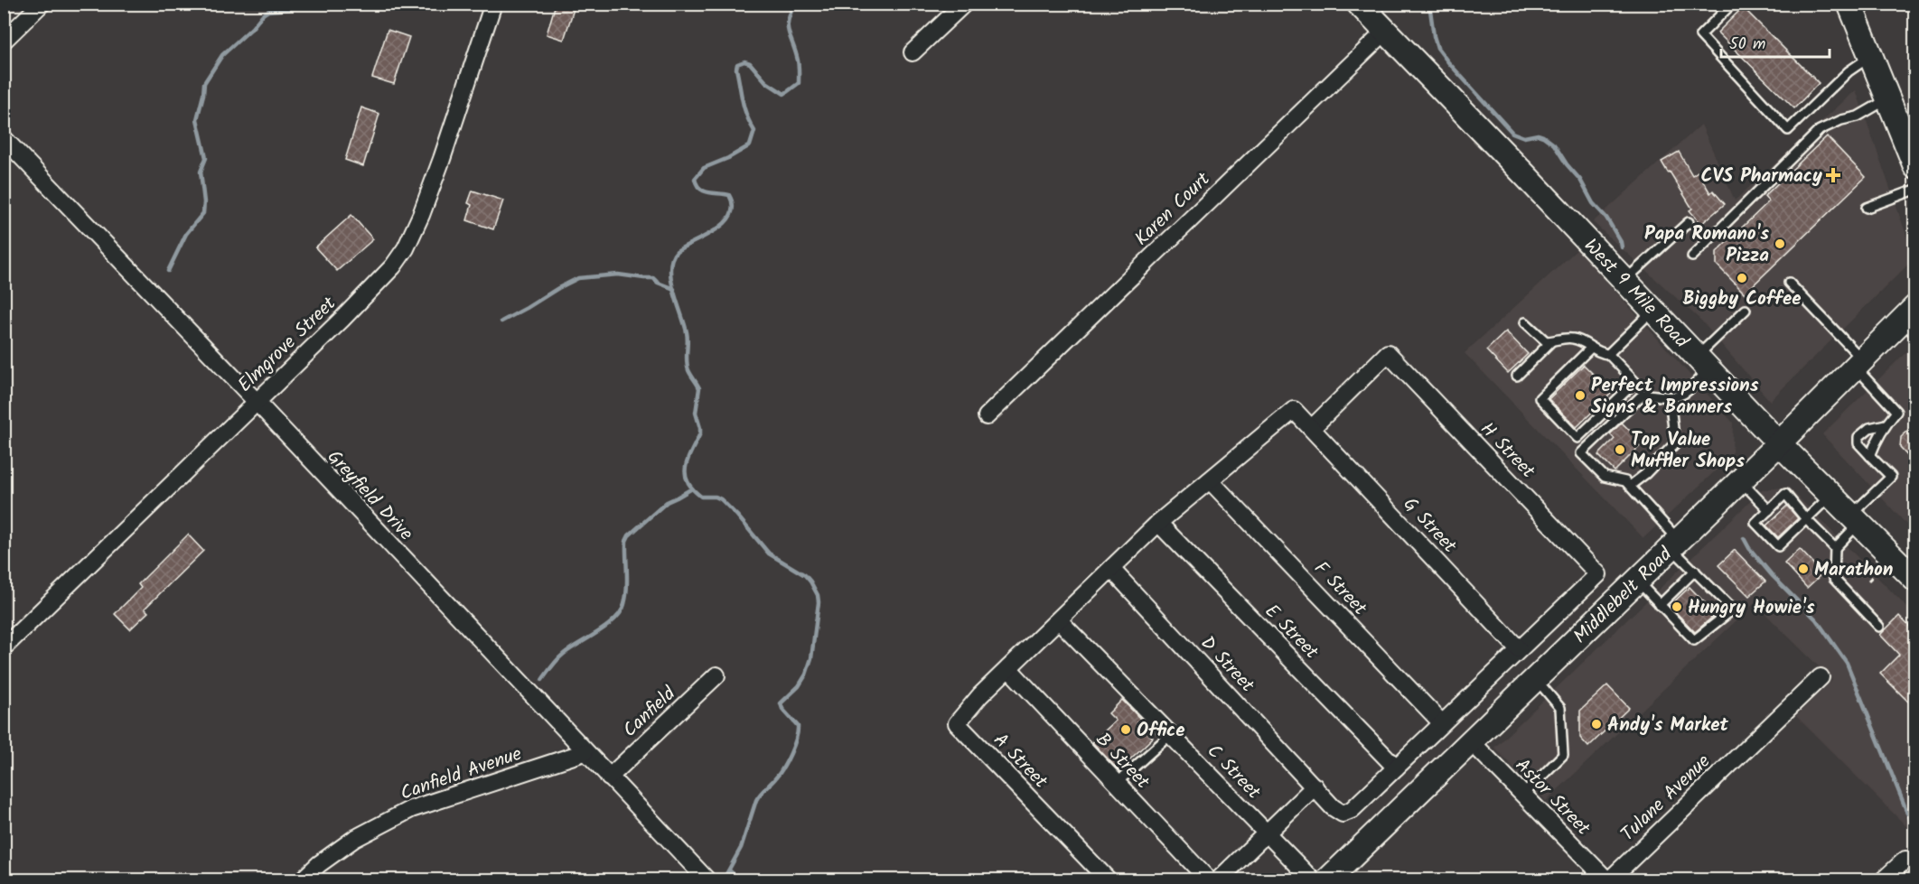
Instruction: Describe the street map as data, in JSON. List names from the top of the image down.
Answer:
{
  "streets": {
    "street": [
      "Karen Court",
      "West 9 Mile Road",
      "Elmgrove Street",
      "H Street",
      "Greyfield Drive",
      "G Street",
      "F Street",
      "Middlebelt Road",
      "E Street",
      "D Street",
      "Canfield",
      "A Street",
      "B Street",
      "C Street",
      "Canfield Avenue",
      "Astor Street",
      "Tulane Avenue"
    ]
  },
  "crossings": [
    ["Karen Court", "West 9 Mile Road"],
    ["West 9 Mile Road", "Middlebelt Road"],
    ["Elmgrove Street", "Greyfield Drive"],
    ["H Street", "G Street"],
    ["Greyfield Drive", "Canfield"],
    ["Greyfield Drive", "Canfield Avenue"],
    ["G Street", "F Street"],
    ["Middlebelt Road", "Astor Street"],
    ["E Street", "D Street"],
    ["A Street", "B Street"],
    ["Astor Street", "Tulane Avenue"]
  ],
  "places": {
    "health": ["CVS Pharmacy"],
    "other": [
      "Papa Romano's Pizza",
      "Biggby Coffee",
      "Perfect Impressions Signs & Banners",
      "Top Value Muffler Shops",
      "Marathon",
      "Hungry Howie's",
      "Andy's Market",
      "Office"
    ]
  },
  "scale_bar": "50 m"
}
